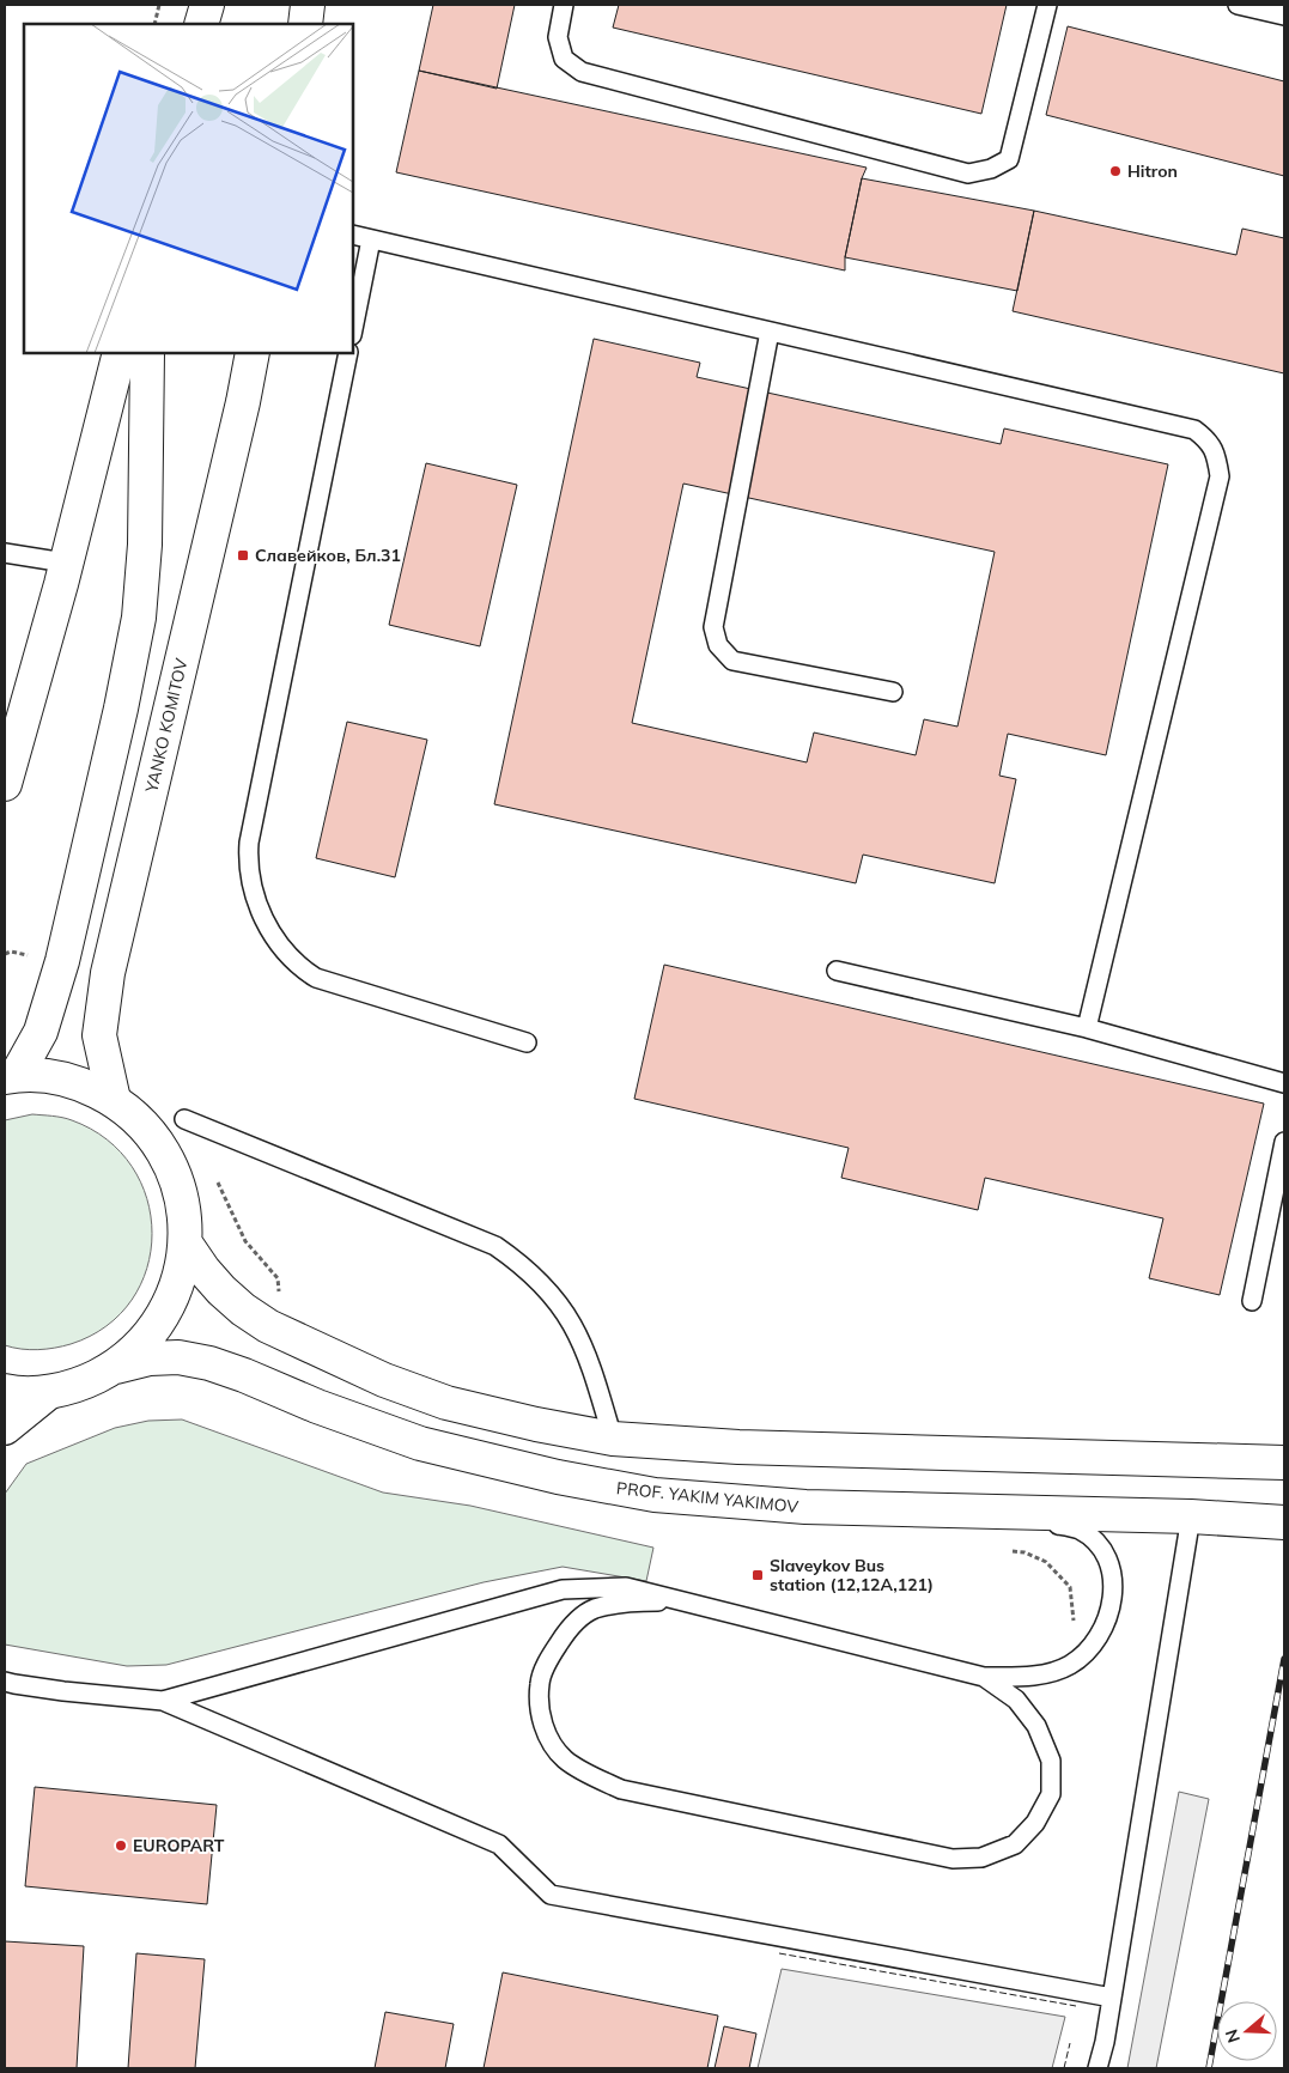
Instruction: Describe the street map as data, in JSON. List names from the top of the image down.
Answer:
{
  "streets": {
    "main road": ["YANKO KOMITOV", "PROF. YAKIM YAKIMOV"]
  },
  "places": {
    "other": ["Hitron", "EUROPART"],
    "transit": ["Славейков, Бл.31", "Slaveykov Bus station (12,12A,121)"]
  },
  "north": "left"
}
